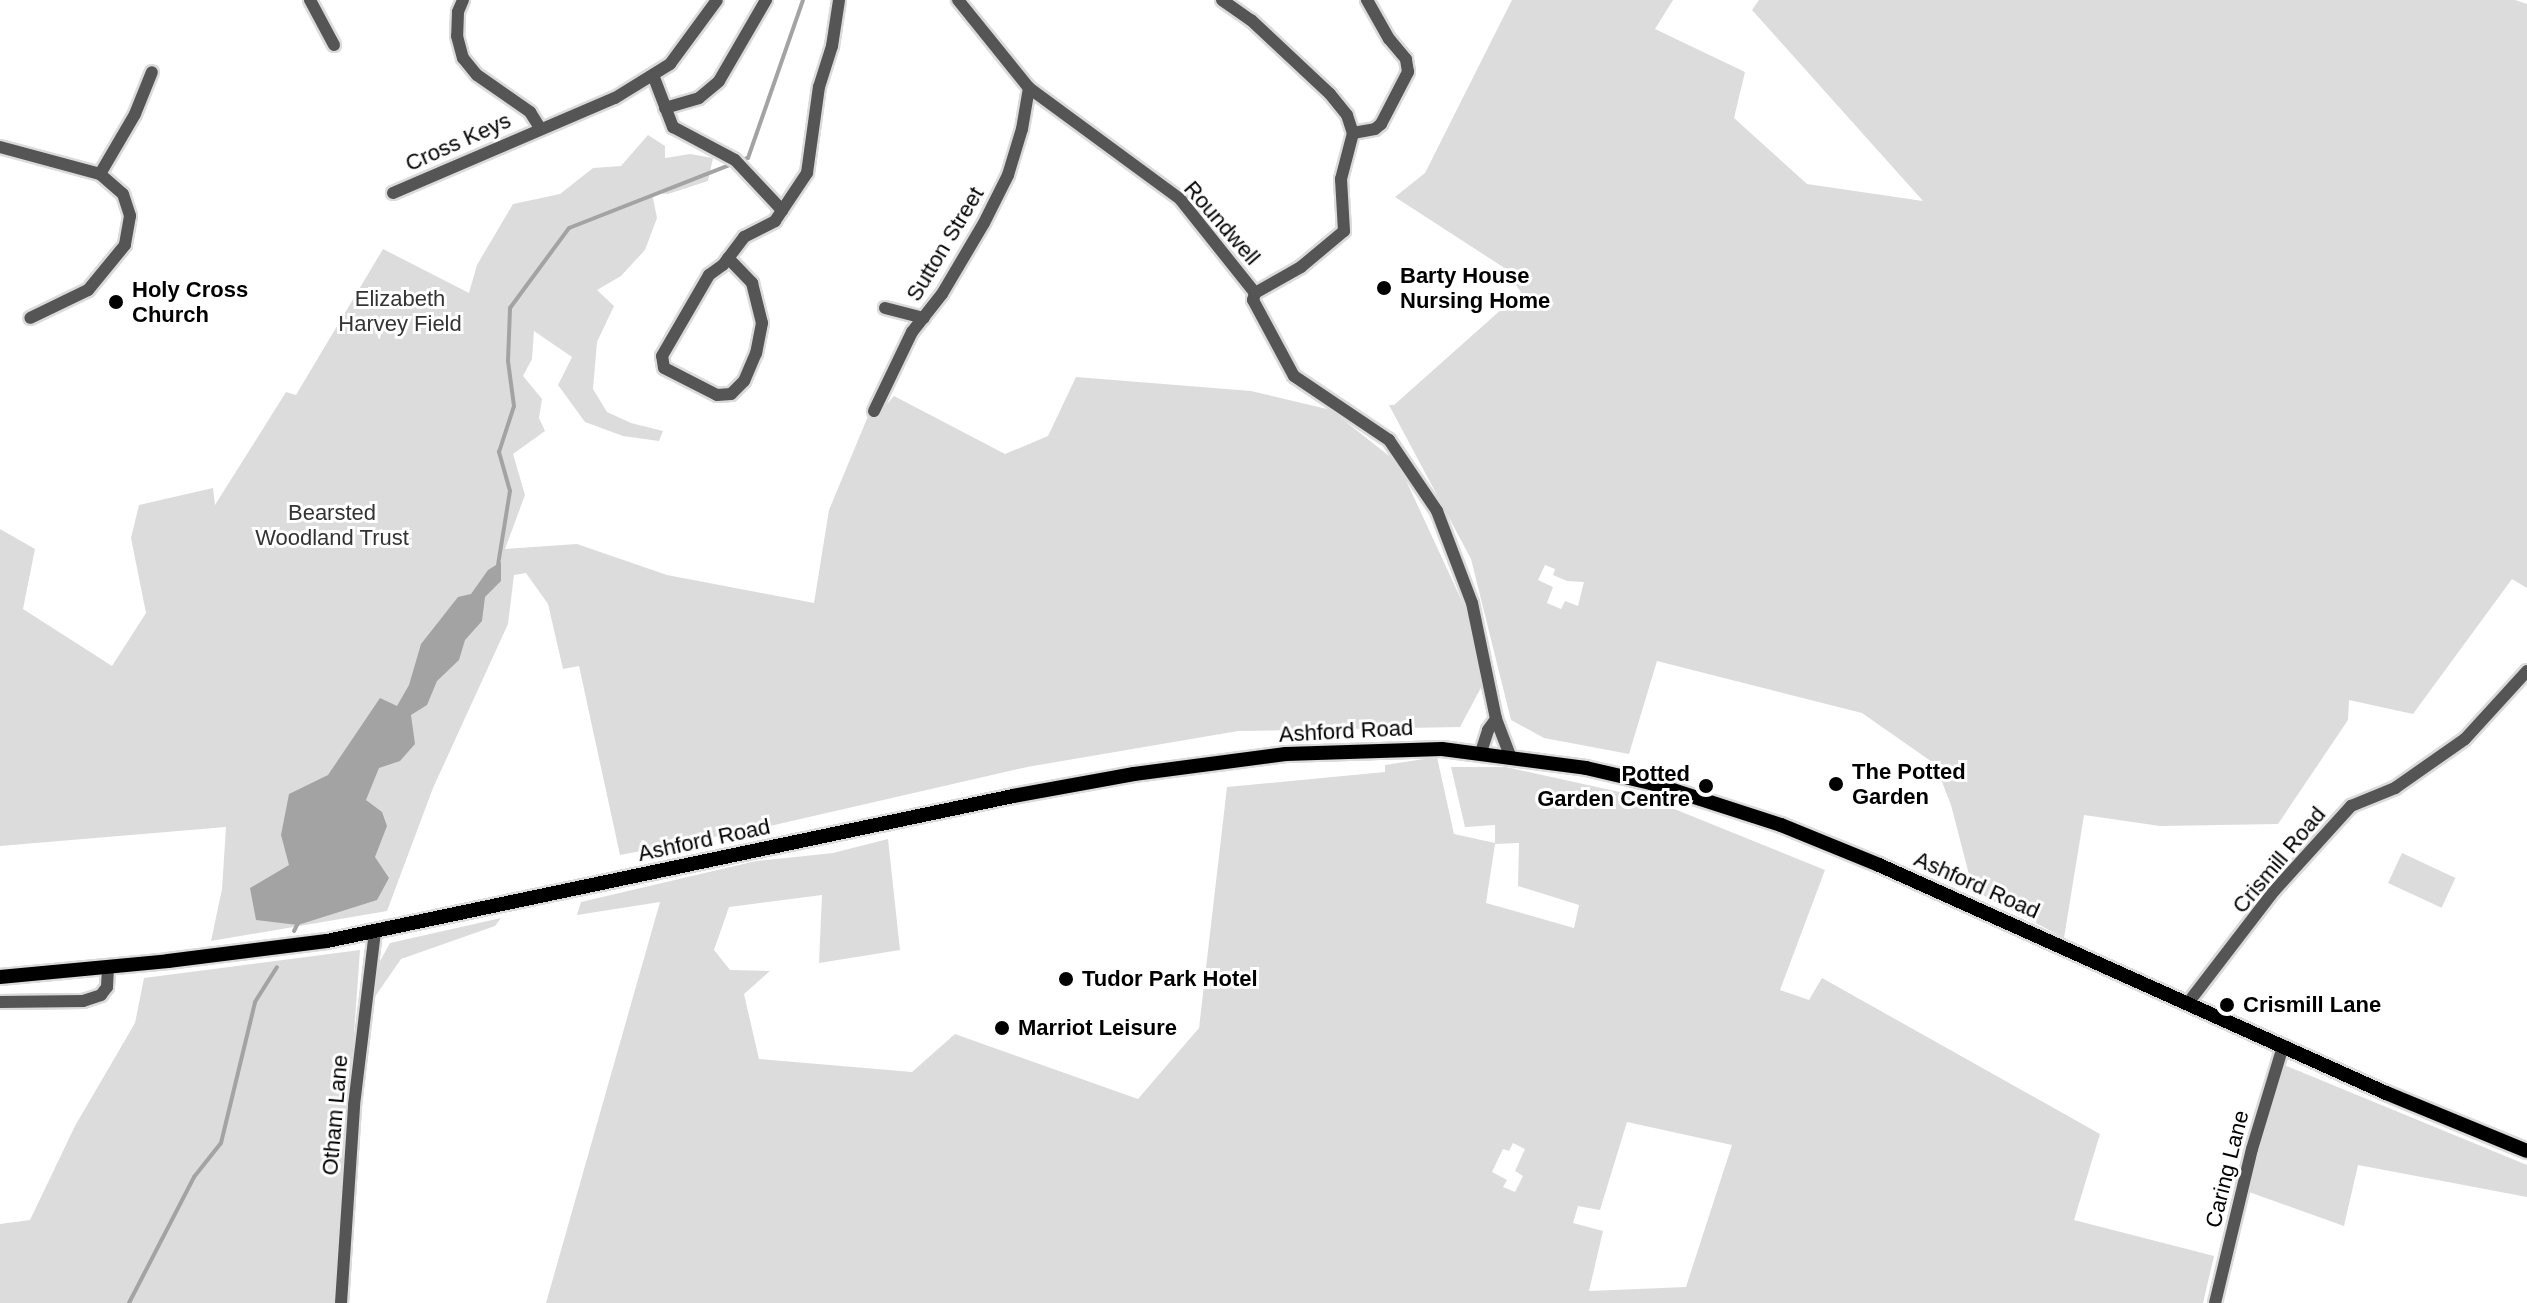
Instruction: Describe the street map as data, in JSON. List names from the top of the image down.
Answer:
{
  "streets": {
    "main road": ["Ashford Road"],
    "street": [
      "Cross Keys",
      "Roundwell",
      "Sutton Street",
      "Crismill Road",
      "Otham Lane",
      "Caring Lane"
    ]
  },
  "crossings": [
    ["Roundwell", "Sutton Street"],
    ["Roundwell", "Ashford Road"],
    ["Ashford Road", "Crismill Road"],
    ["Ashford Road", "Otham Lane"],
    ["Ashford Road", "Caring Lane"]
  ],
  "parks": ["Elizabeth Harvey Field", "Bearsted Woodland Trust"],
  "places": [
    "Barty House Nursing Home",
    "Holy Cross Church",
    "The Potted Garden",
    "Potted Garden Centre",
    "Tudor Park Hotel",
    "Crismill Lane",
    "Marriot Leisure"
  ]
}
